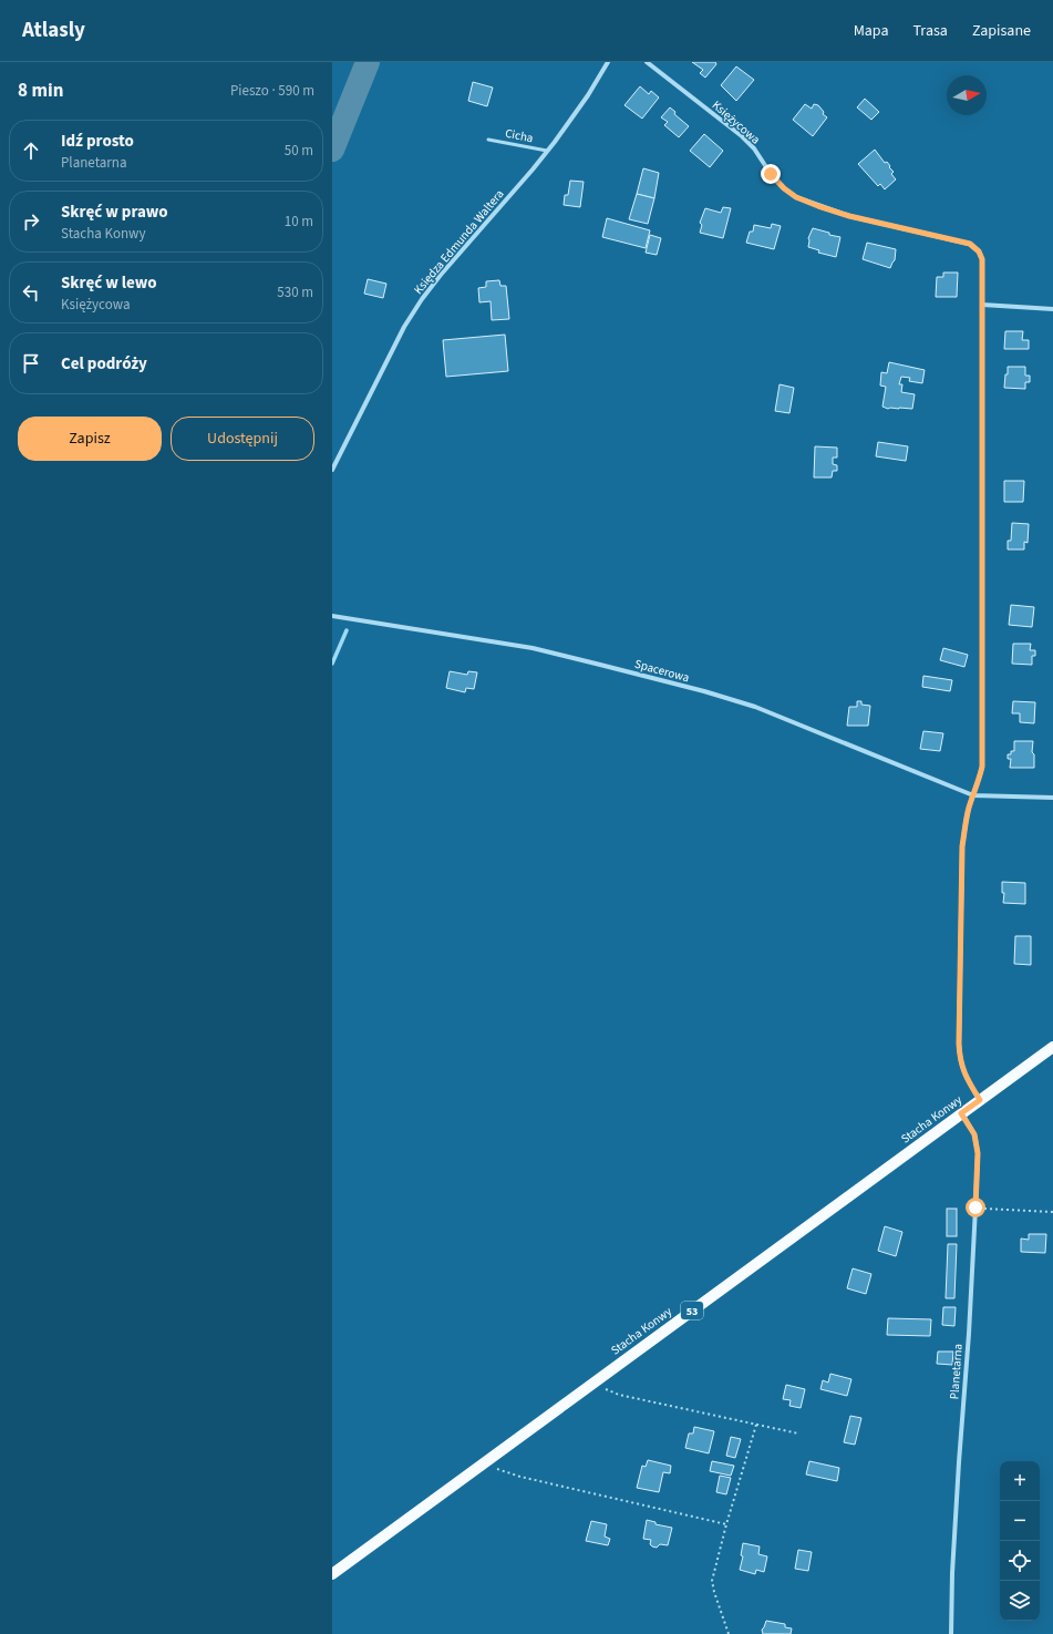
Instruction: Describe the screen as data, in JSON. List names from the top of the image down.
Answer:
{
  "streets": {
    "main road": ["Stacha Konwy", "53"],
    "street": [
      "Księżycowa",
      "Księdza Edmunda Waltera",
      "Spacerowa",
      "Planetarna"
    ],
    "lane": ["Cicha"]
  },
  "crossings": [
    ["Księżycowa", "Spacerowa"],
    ["Księżycowa", "Stacha Konwy"],
    ["Cicha", "Księdza Edmunda Waltera"],
    ["Stacha Konwy", "Planetarna"]
  ],
  "north": "right",
  "page": {
    "header": "Atlasly",
    "nav": ["Mapa", "Trasa", "Zapisane"],
    "heading": ["8 min", "Pieszo · 590 m"],
    "list": [
      ["Idź prosto", "Planetarna", "50 m"],
      ["Skręć w prawo", "Stacha Konwy", "10 m"],
      ["Skręć w lewo", "Księżycowa", "530 m"],
      "Cel podróży"
    ],
    "buttons": ["Zapisz", "Udostępnij"],
    "map_buttons": ["+", "−"]
  }
}
